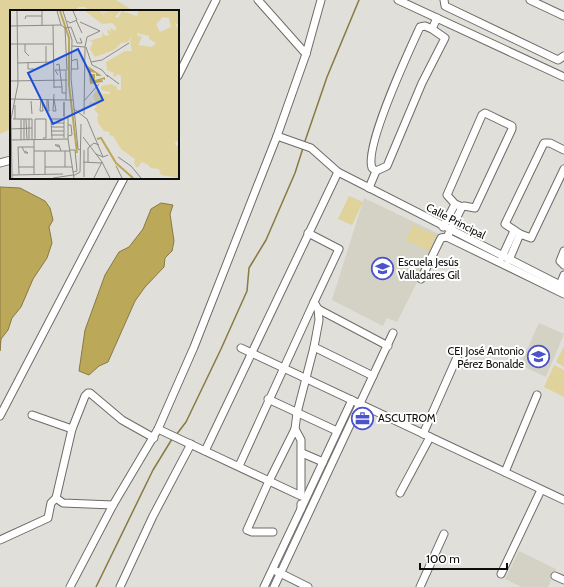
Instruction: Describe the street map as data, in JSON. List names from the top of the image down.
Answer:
{
  "streets": {
    "street": ["Calle Principal"]
  },
  "places": {
    "school or university": ["Escuela Jesús Valladares Gil", "CEI José Antonio Pérez Bonalde"],
    "office": ["ASCUTROM"]
  },
  "scale_bar": "100 m"
}
